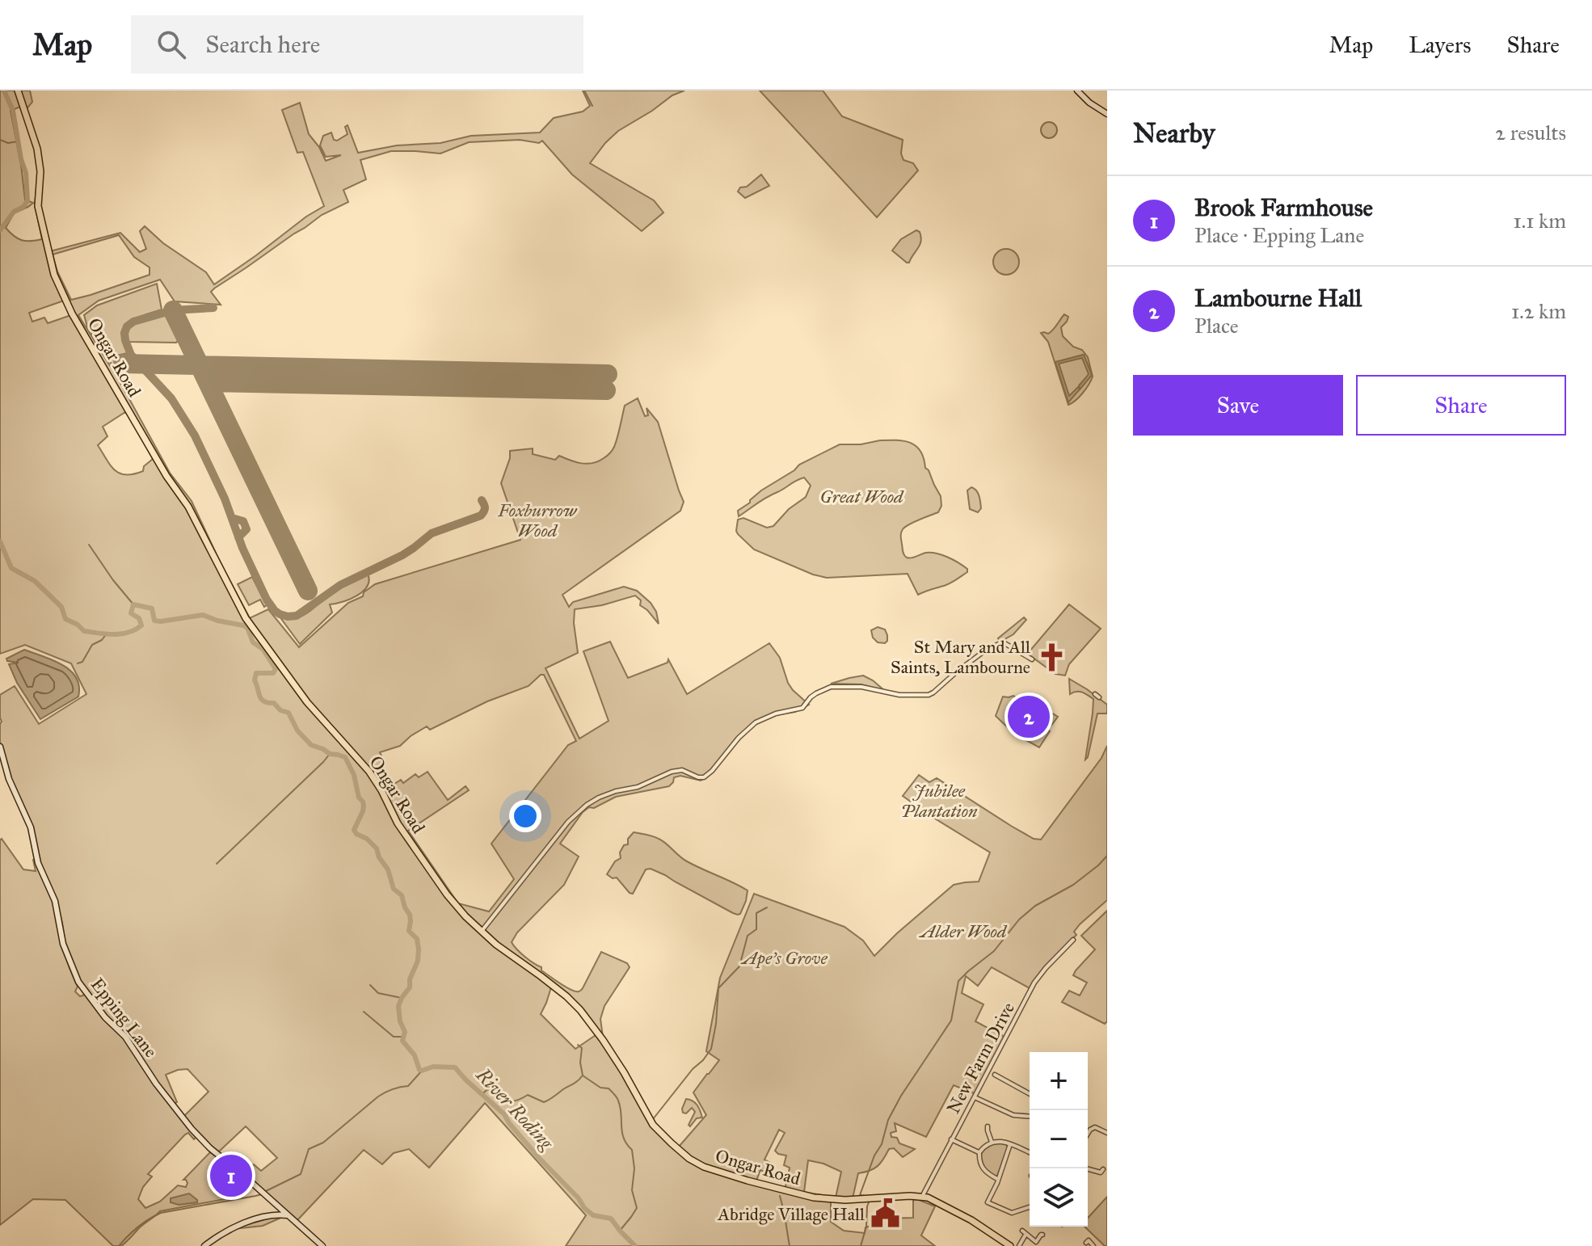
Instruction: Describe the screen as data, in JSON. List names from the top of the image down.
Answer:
{
  "streets": {
    "main road": ["Ongar Road"],
    "street": ["Epping Lane", "New Farm Drive"]
  },
  "crossings": [
    ["Ongar Road", "New Farm Drive"]
  ],
  "water": ["River Roding"],
  "parks": [
    "Great Wood",
    "Foxburrow Wood",
    "Jubilee Plantation",
    "Alder Wood",
    "Ape's Grove"
  ],
  "places": {
    "church": ["St Mary and All Saints, Lambourne"],
    "public building": ["Abridge Village Hall"]
  },
  "page": {
    "header": "Map",
    "search": "Search here",
    "nav": ["Map", "Layers", "Share"],
    "heading": ["Nearby", "2 results"],
    "list": [
      {
        "mark": "1",
        "name": "Brook Farmhouse",
        "note": "Place · Epping Lane",
        "value": "1.1 km"
      },
      {
        "mark": "2",
        "name": "Lambourne Hall",
        "note": "Place",
        "value": "1.2 km"
      }
    ],
    "buttons": ["Save", "Share"],
    "pins": ["2", "1"],
    "map_buttons": ["+", "−"]
  }
}
